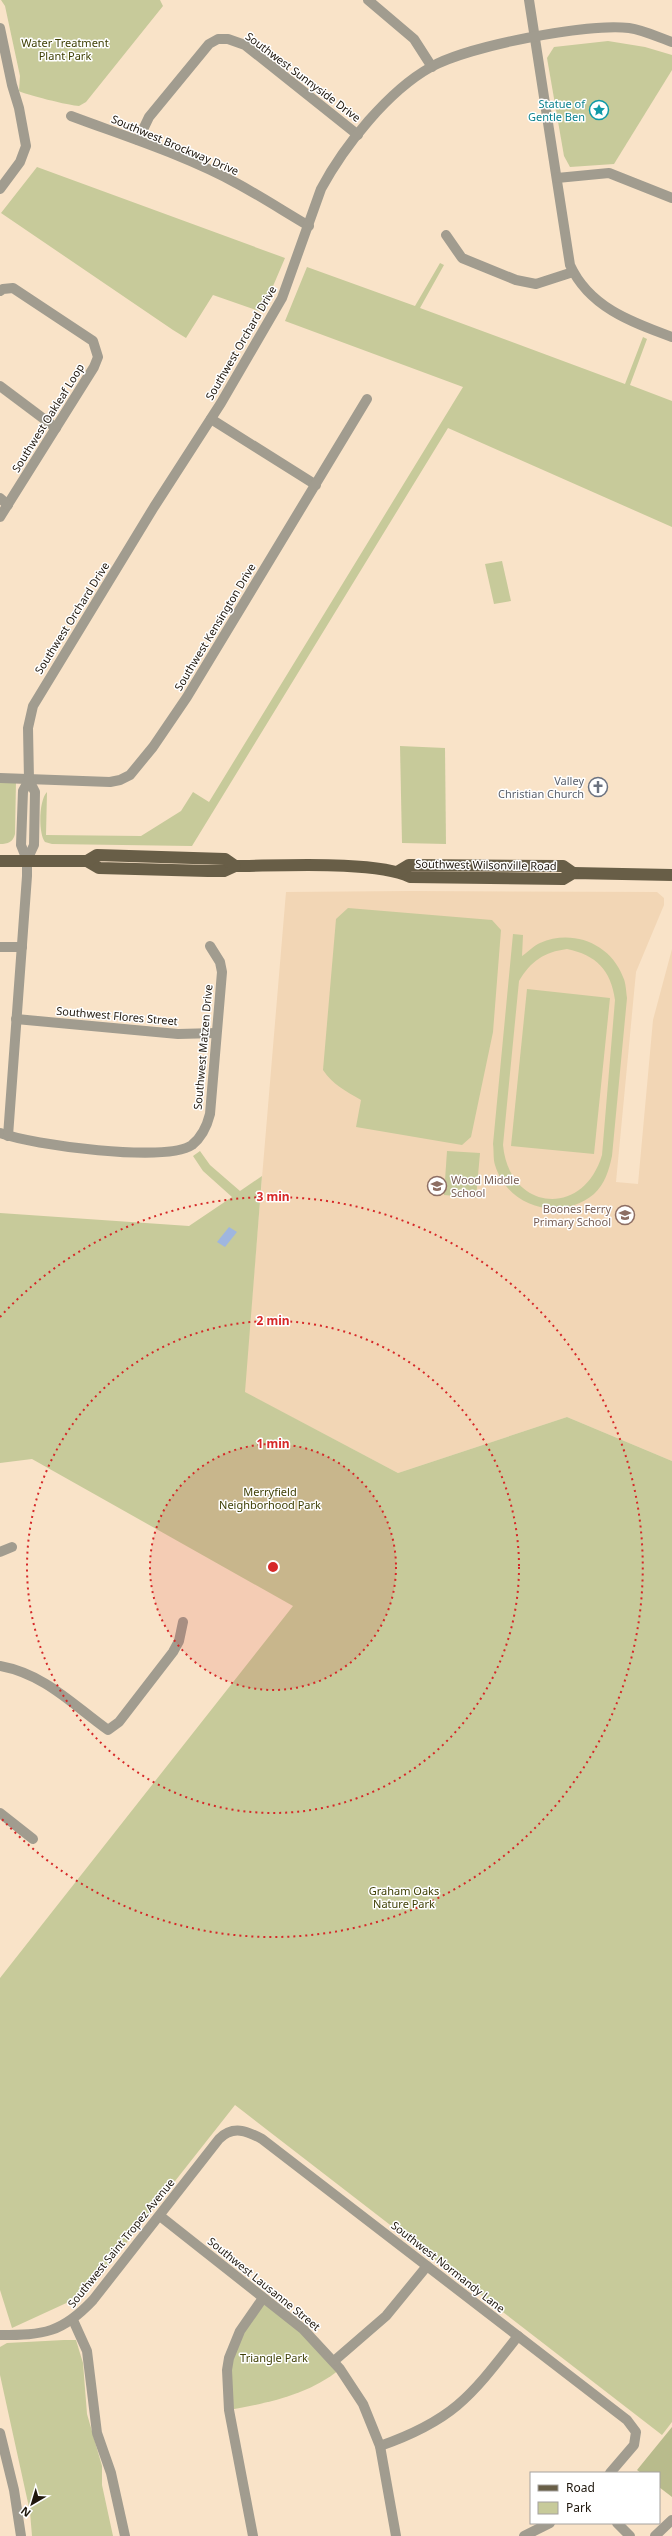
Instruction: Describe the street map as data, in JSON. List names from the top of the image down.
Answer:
{
  "streets": {
    "main road": ["Southwest Wilsonville Road"],
    "street": [
      "Southwest Sunnyside Drive",
      "Southwest Brockway Drive",
      "Southwest Orchard Drive",
      "Southwest Oakleaf Loop",
      "Southwest Kensington Drive",
      "Southwest Flores Street",
      "Southwest Matzen Drive",
      "Southwest Saint Tropez Avenue",
      "Southwest Normandy Lane",
      "Southwest Lausanne Street"
    ]
  },
  "crossings": [
    ["Southwest Sunnyside Drive", "Southwest Brockway Drive"],
    ["Southwest Sunnyside Drive", "Southwest Orchard Drive"],
    ["Southwest Brockway Drive", "Southwest Orchard Drive"],
    ["Southwest Orchard Drive", "Southwest Kensington Drive"],
    ["Southwest Orchard Drive", "Southwest Wilsonville Road"],
    ["Southwest Flores Street", "Southwest Matzen Drive"],
    ["Southwest Saint Tropez Avenue", "Southwest Normandy Lane"],
    ["Southwest Saint Tropez Avenue", "Southwest Lausanne Street"]
  ],
  "parks": [
    "Water Treatment Plant Park",
    "Merryfield Neighborhood Park",
    "Graham Oaks Nature Park",
    "Triangle Park"
  ],
  "places": {
    "place": ["Statue of Gentle Ben"],
    "church": ["Valley Christian Church"],
    "school or university": ["Wood Middle School", "Boones Ferry Primary School"]
  },
  "legend": ["Road", "Park"],
  "north": "bottom left",
  "rings": ["3 min", "2 min", "1 min"]
}
